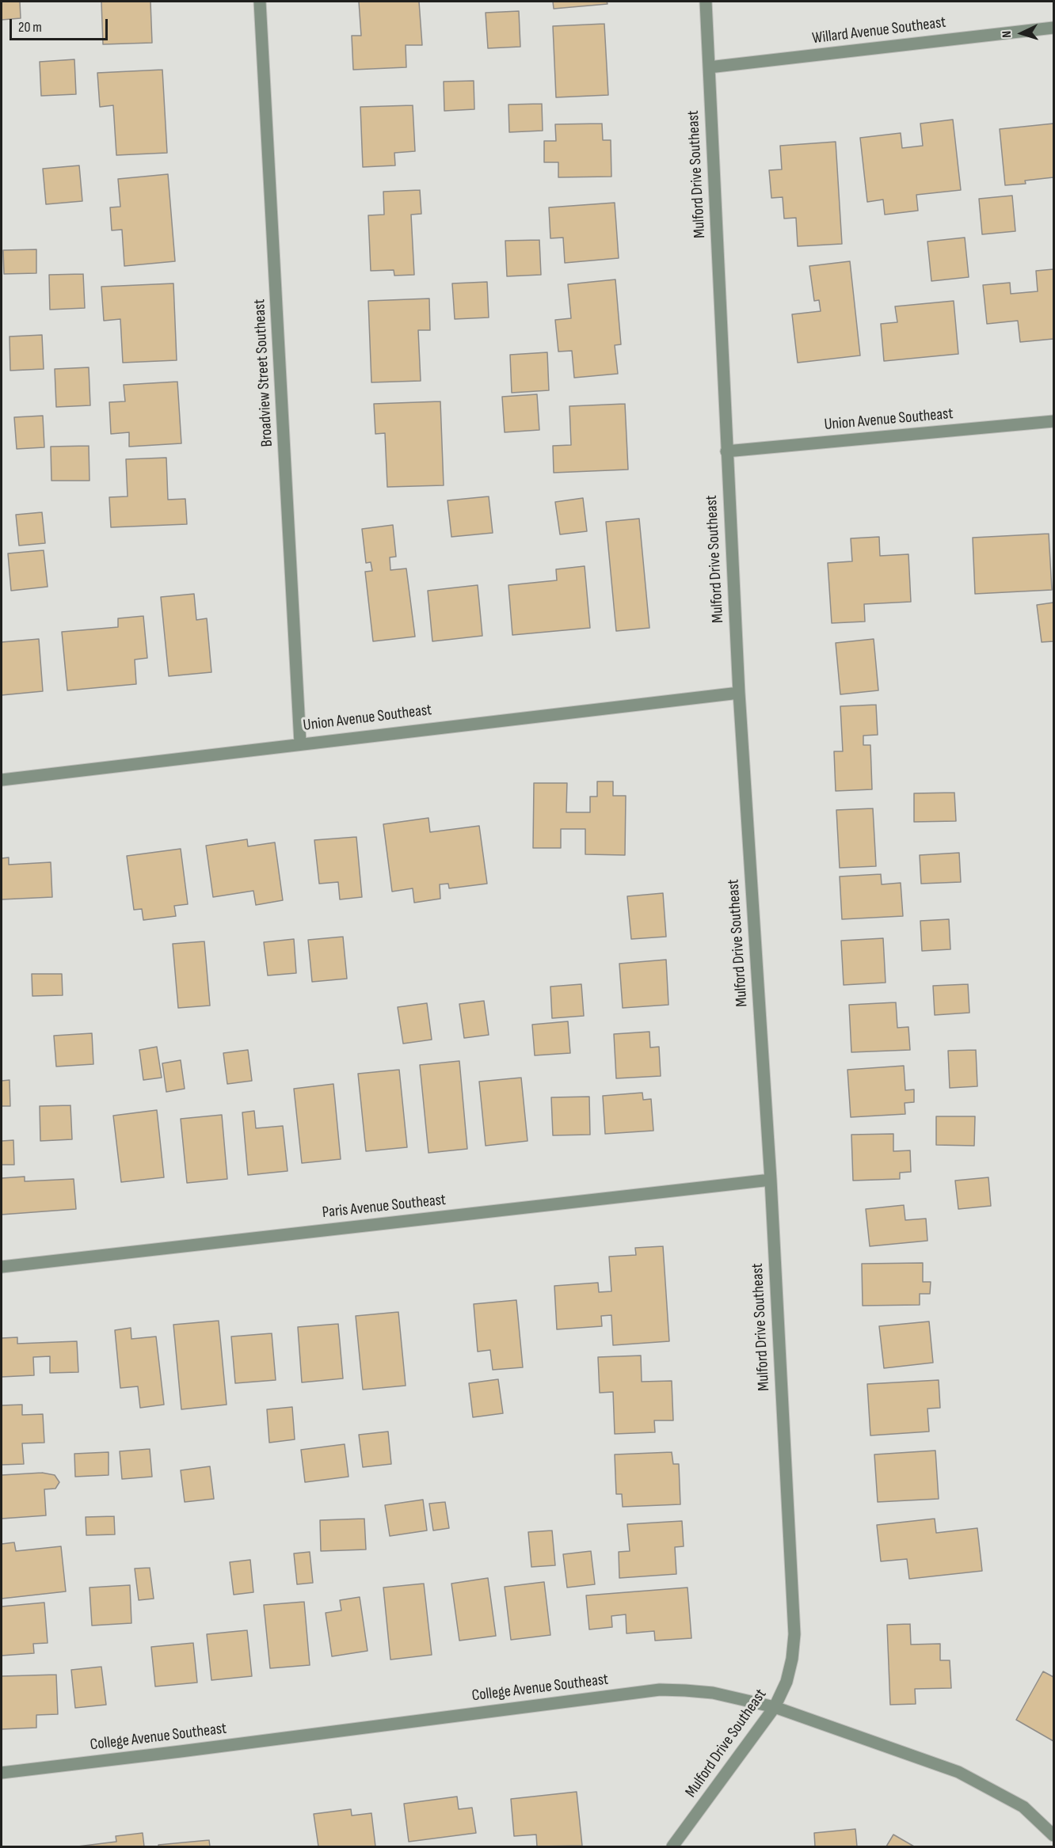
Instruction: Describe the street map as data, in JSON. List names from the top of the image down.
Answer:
{
  "streets": {
    "street": [
      "Willard Avenue Southeast",
      "Mulford Drive Southeast",
      "Broadview Street Southeast",
      "Union Avenue Southeast",
      "Paris Avenue Southeast",
      "College Avenue Southeast"
    ]
  },
  "crossings": [
    ["Willard Avenue Southeast", "Mulford Drive Southeast"],
    ["Mulford Drive Southeast", "Union Avenue Southeast"],
    ["Mulford Drive Southeast", "Paris Avenue Southeast"],
    ["Mulford Drive Southeast", "College Avenue Southeast"],
    ["Broadview Street Southeast", "Union Avenue Southeast"]
  ],
  "scale_bar": "20 m",
  "north": "left"
}
